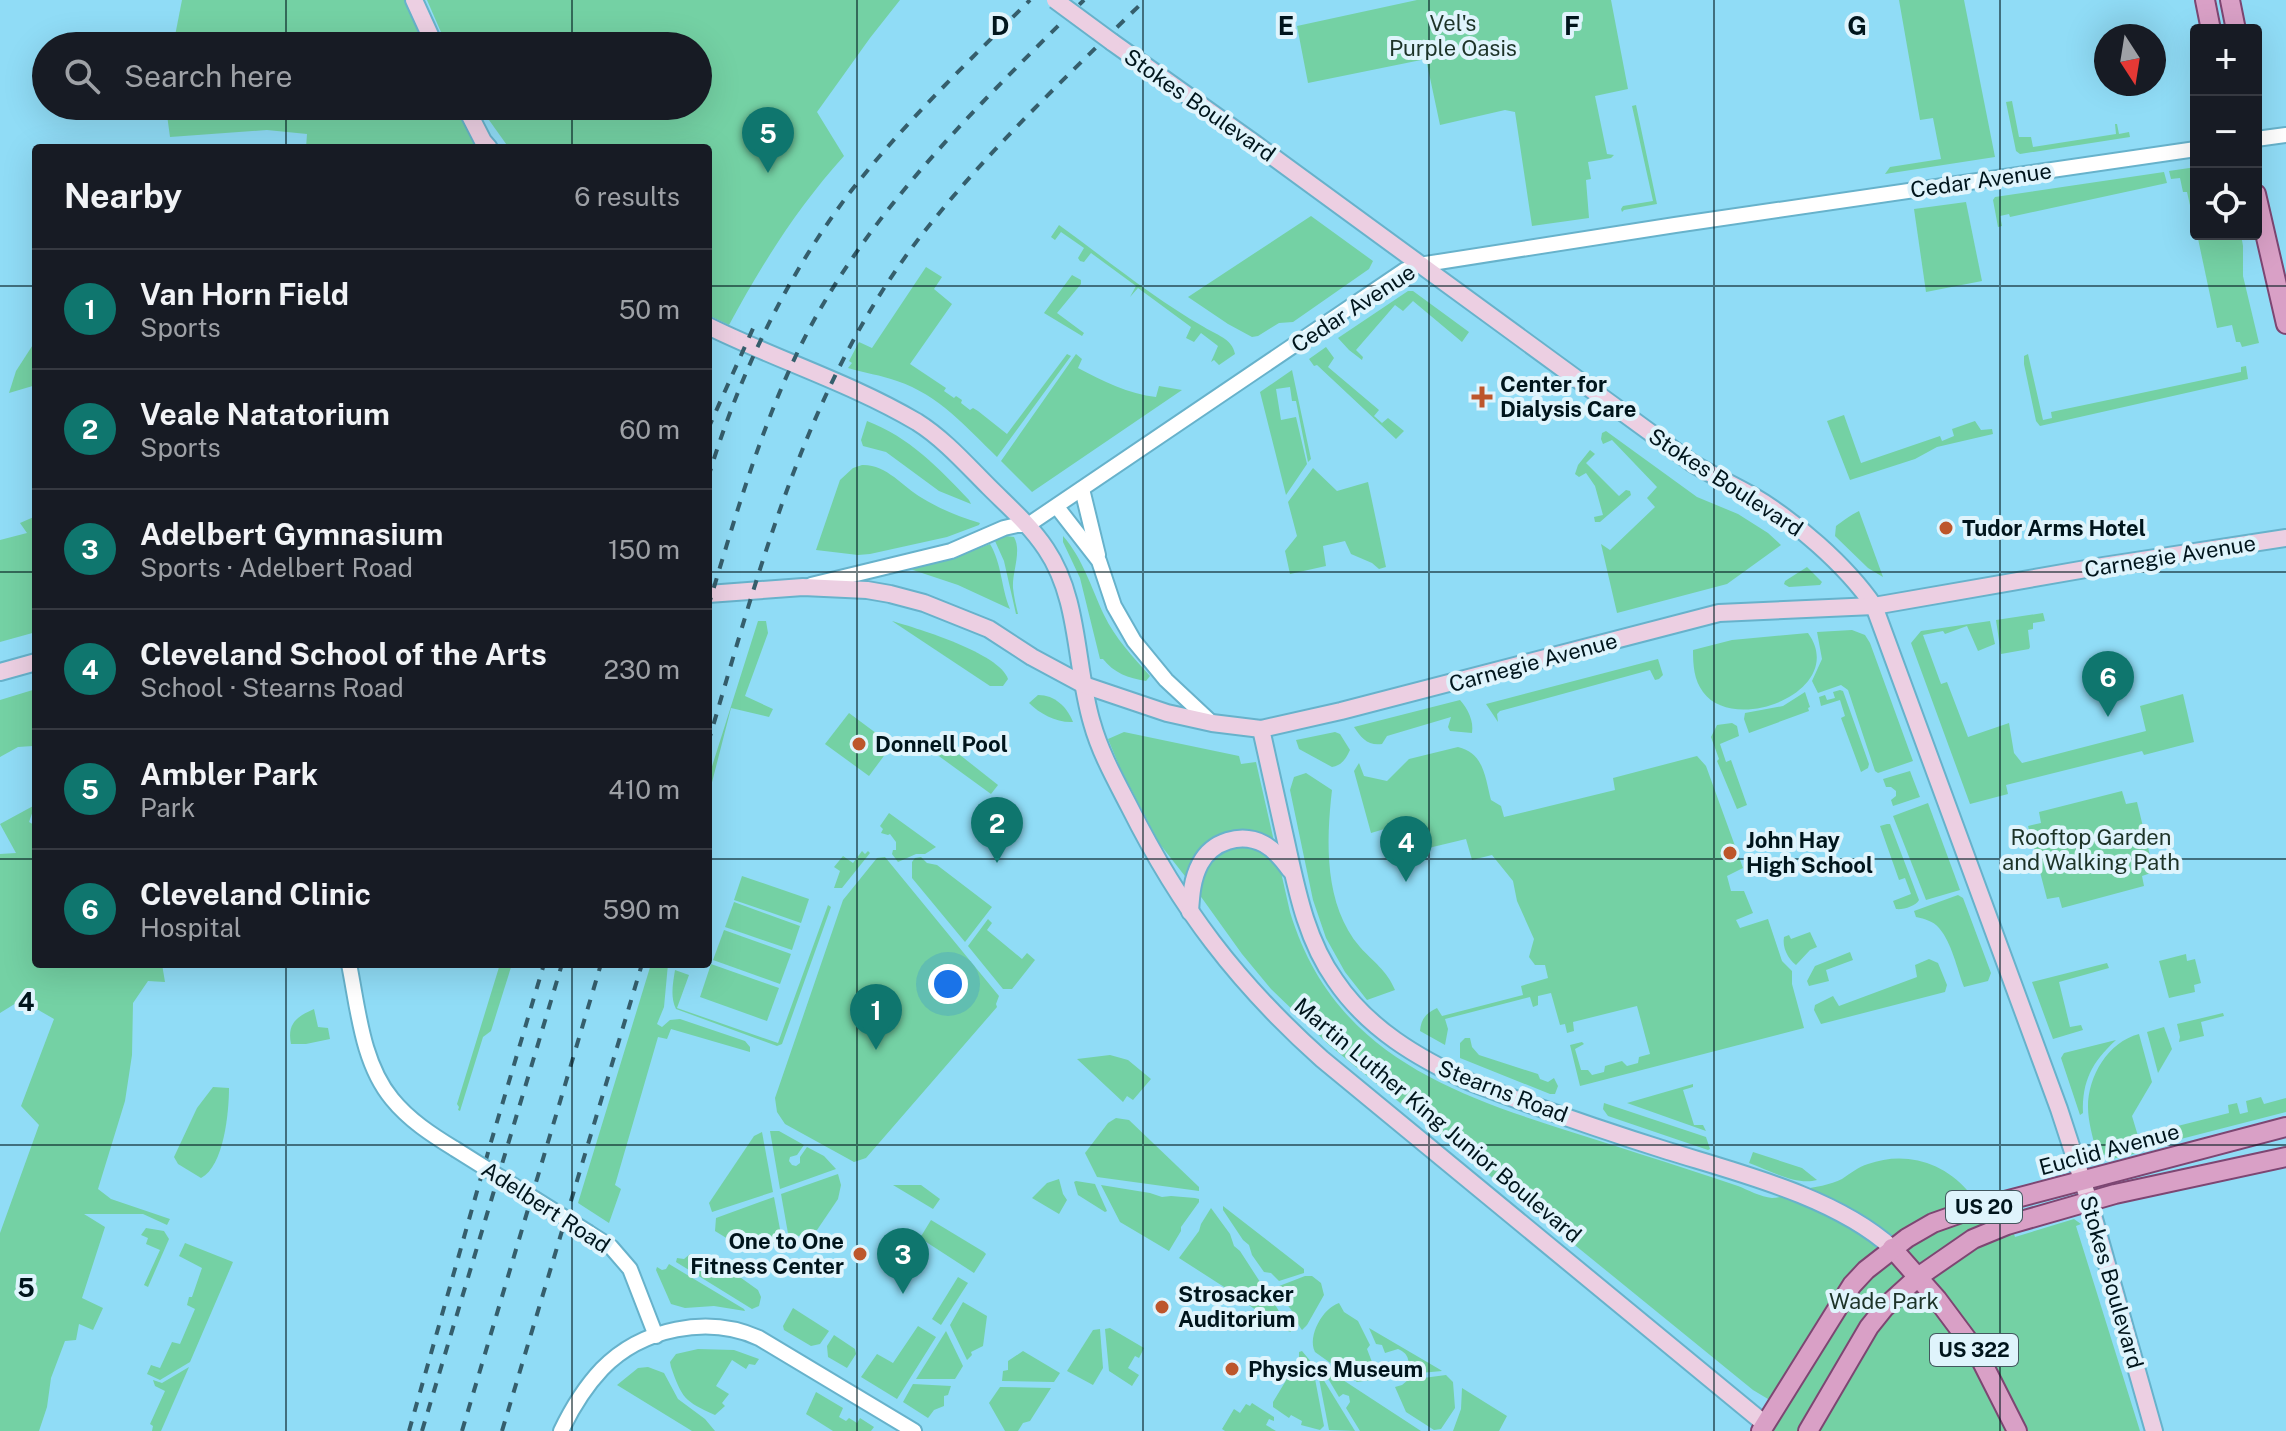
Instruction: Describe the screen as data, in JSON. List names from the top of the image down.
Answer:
{
  "streets": {
    "main road": [
      "Stokes Boulevard",
      "Cedar Avenue",
      "Carnegie Avenue",
      "Stearns Road",
      "Martin Luther King Junior Boulevard",
      "Euclid Avenue",
      "US 20",
      "US 322"
    ],
    "street": ["Adelbert Road"]
  },
  "crossings": [
    ["Stokes Boulevard", "Cedar Avenue"],
    ["Stokes Boulevard", "Carnegie Avenue"],
    ["Stokes Boulevard", "Euclid Avenue"],
    ["Cedar Avenue", "Carnegie Avenue"],
    ["Cedar Avenue", "Martin Luther King Junior Boulevard"],
    ["Carnegie Avenue", "Stearns Road"],
    ["Carnegie Avenue", "Martin Luther King Junior Boulevard"],
    ["Stearns Road", "Euclid Avenue"],
    ["Stearns Road", "US 322"],
    ["Martin Luther King Junior Boulevard", "Euclid Avenue"],
    ["Euclid Avenue", "US 322"]
  ],
  "parks": ["Vel's Purple Oasis", "Rooftop Garden and Walking Path", "Wade Park"],
  "places": {
    "health": ["Center for Dialysis Care"],
    "other": [
      "Tudor Arms Hotel",
      "Donnell Pool",
      "John Hay High School",
      "One to One Fitness Center",
      "Strosacker Auditorium",
      "Physics Museum"
    ]
  },
  "north": "bottom",
  "page": {
    "map_buttons": ["+", "−"],
    "search": "Search here",
    "pins": [
      "5",
      "6",
      "2",
      "4",
      "1",
      "3"
    ],
    "heading": ["Nearby", "6 results"],
    "list": [
      {
        "mark": "1",
        "name": "Van Horn Field",
        "note": "Sports",
        "value": "50 m"
      },
      {
        "mark": "2",
        "name": "Veale Natatorium",
        "note": "Sports",
        "value": "60 m"
      },
      {
        "mark": "3",
        "name": "Adelbert Gymnasium",
        "note": "Sports · Adelbert Road",
        "value": "150 m"
      },
      {
        "mark": "4",
        "name": "Cleveland School of the Arts",
        "note": "School · Stearns Road",
        "value": "230 m"
      },
      {
        "mark": "5",
        "name": "Ambler Park",
        "note": "Park",
        "value": "410 m"
      },
      {
        "mark": "6",
        "name": "Cleveland Clinic",
        "note": "Hospital",
        "value": "590 m"
      }
    ]
  },
  "grid": {
    "columns": [
      "D",
      "E",
      "F",
      "G"
    ],
    "rows": ["4", "5"]
  }
}
